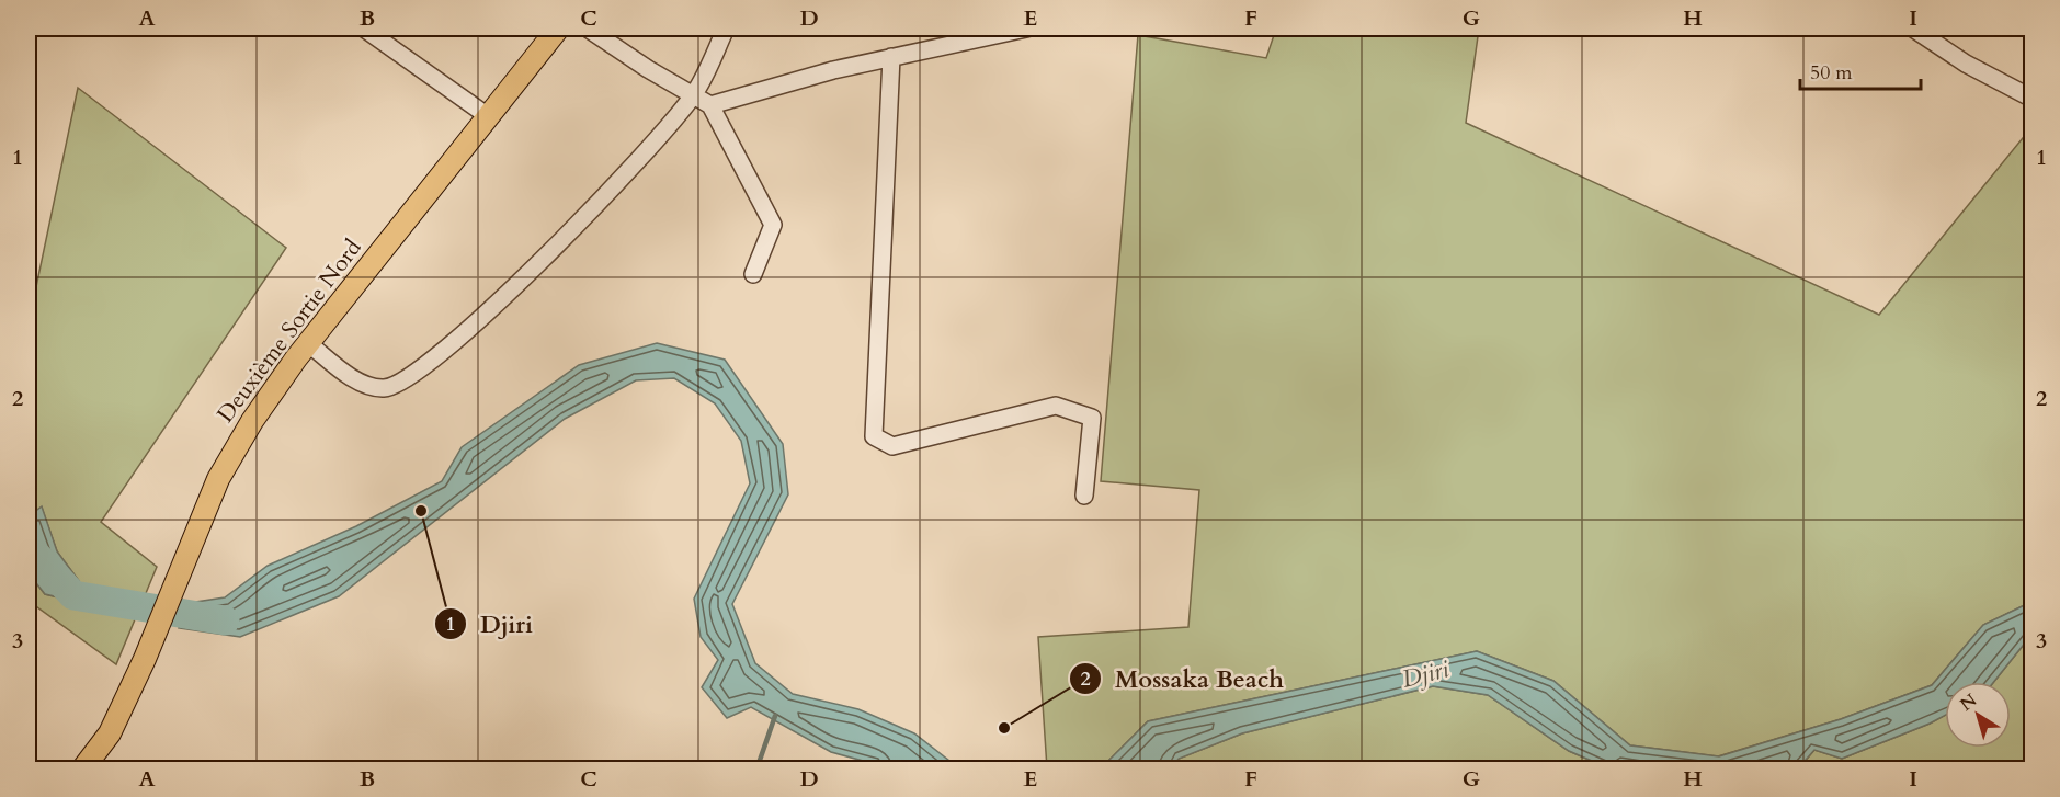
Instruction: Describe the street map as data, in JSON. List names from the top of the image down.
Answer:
{
  "streets": {
    "main road": ["Deuxième Sortie Nord"]
  },
  "water": ["Djiri"],
  "places": ["Djiri", "Mossaka Beach"],
  "scale_bar": "50 m",
  "north": "top left",
  "grid": {
    "columns": [
      "A",
      "B",
      "C",
      "D",
      "E",
      "F",
      "G",
      "H",
      "I"
    ],
    "rows": ["1", "2", "3"]
  }
}
